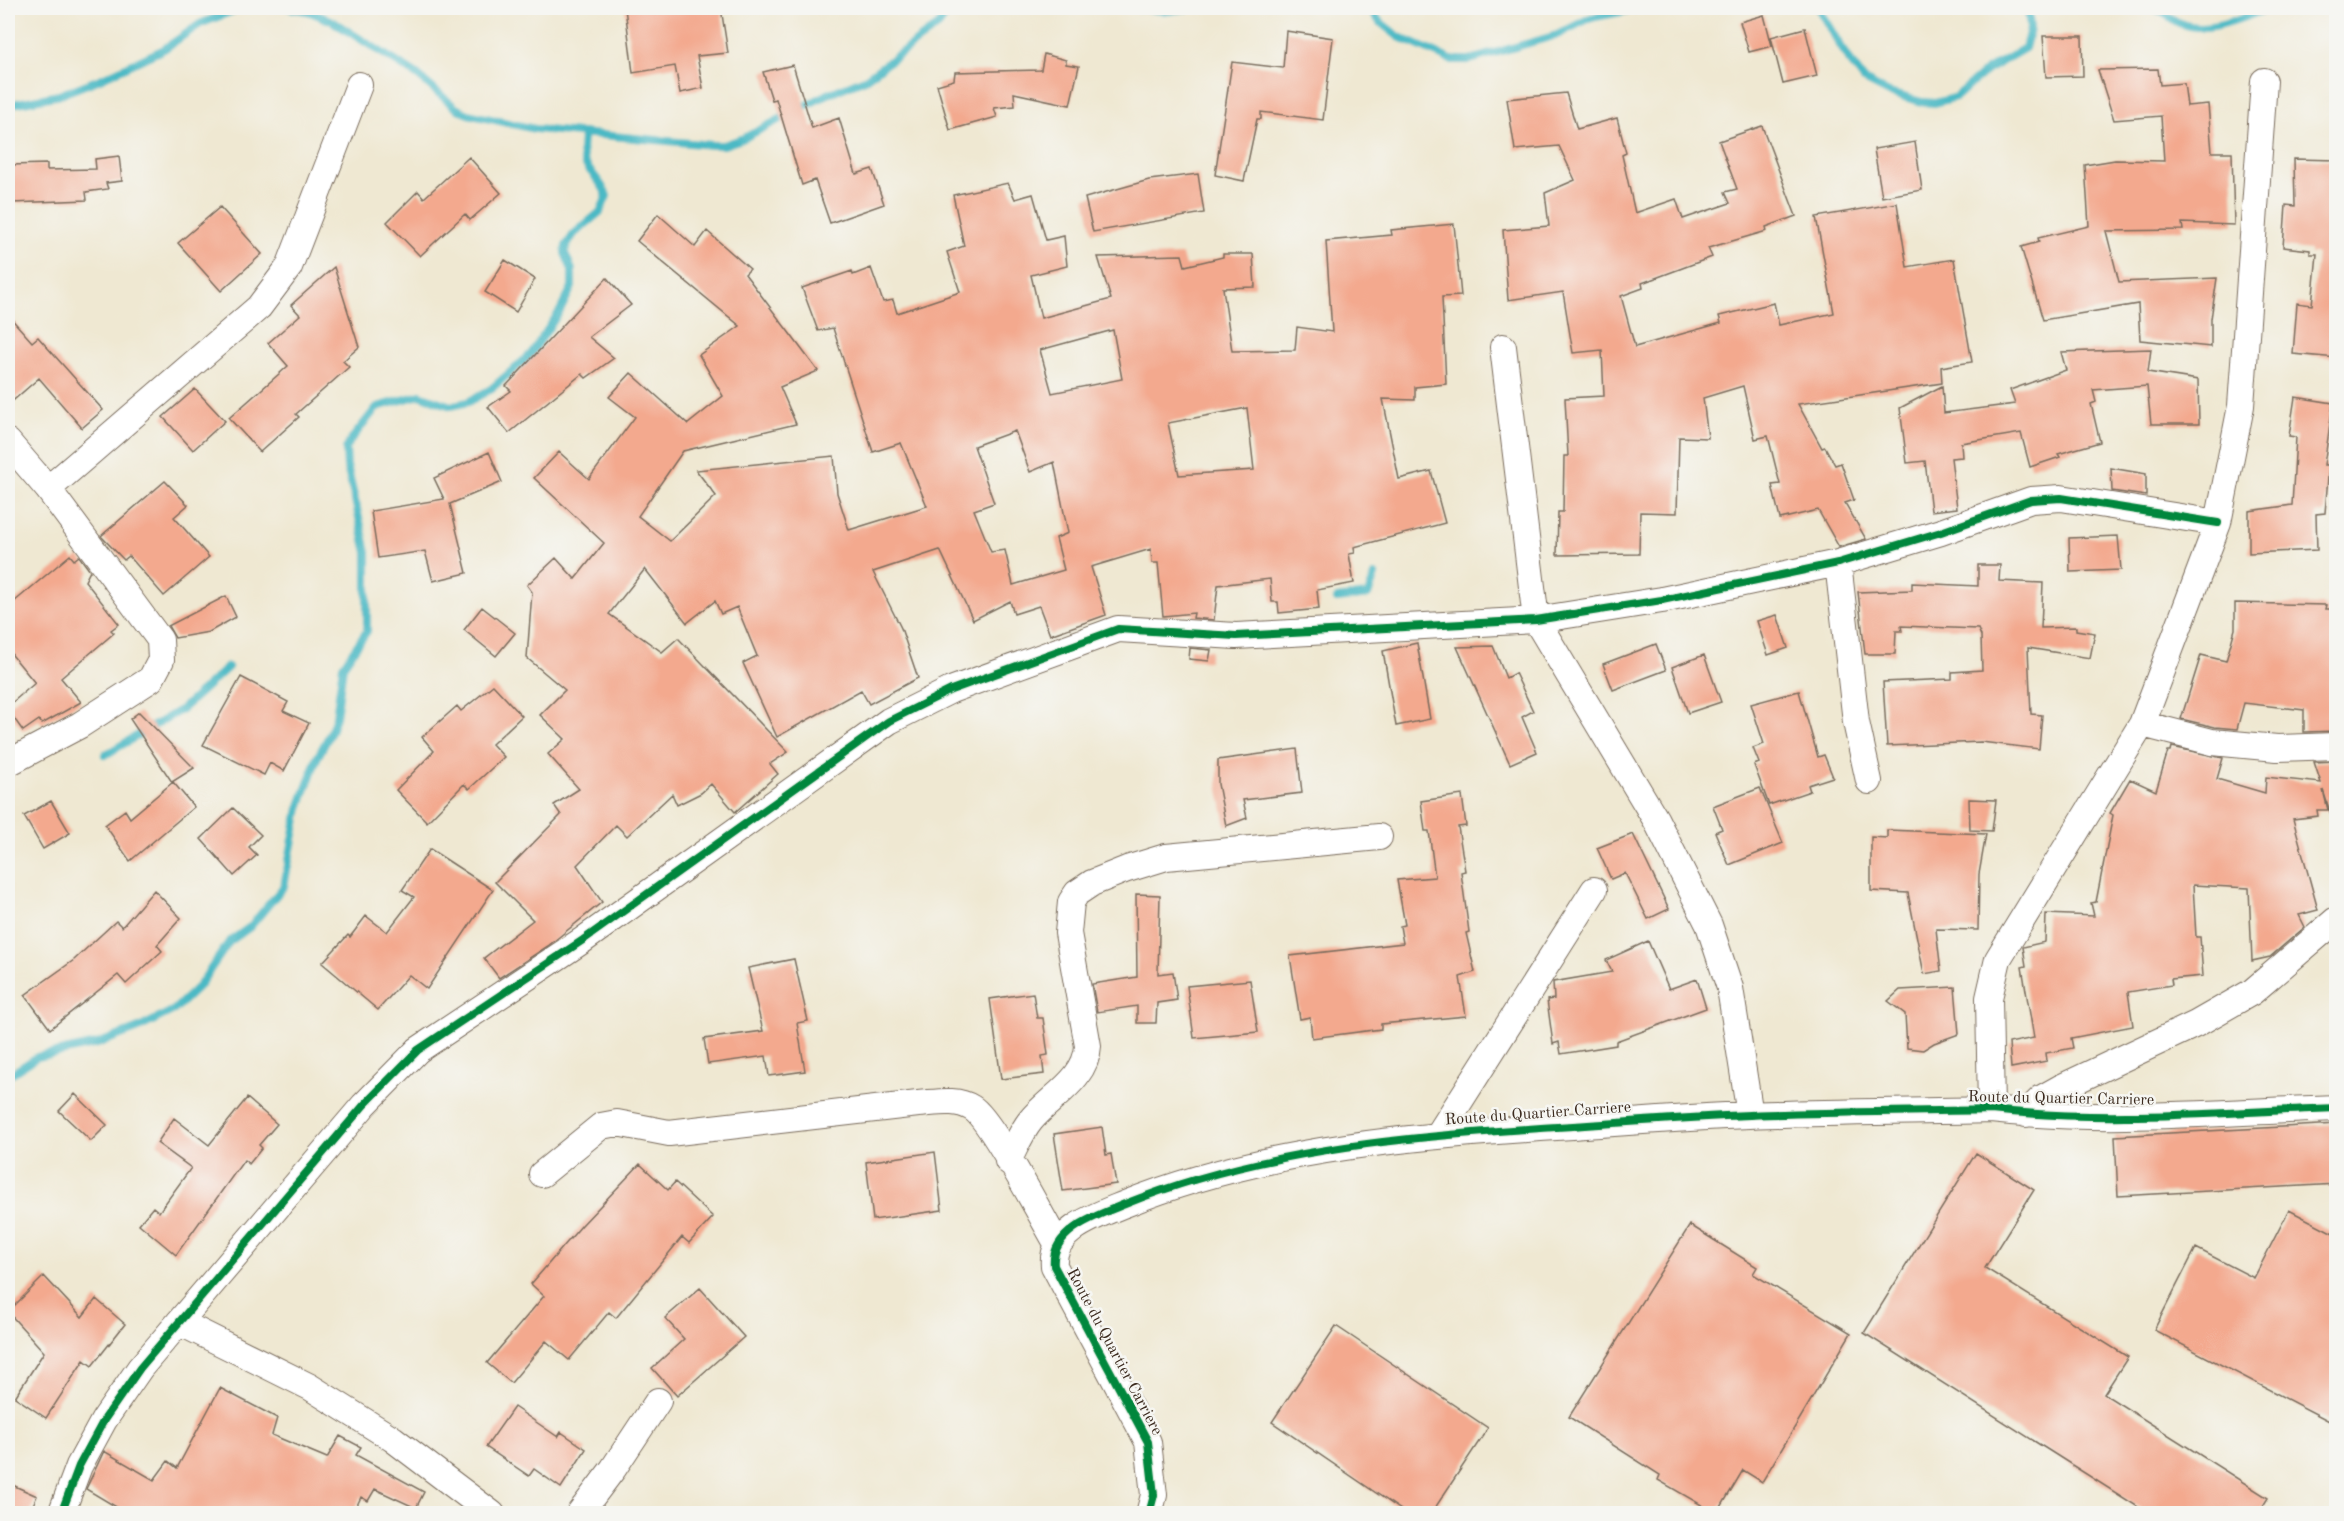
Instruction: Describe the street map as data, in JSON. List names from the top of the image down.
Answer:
{
  "streets": {
    "street": ["Route du Quartier Carriere"]
  }
}
